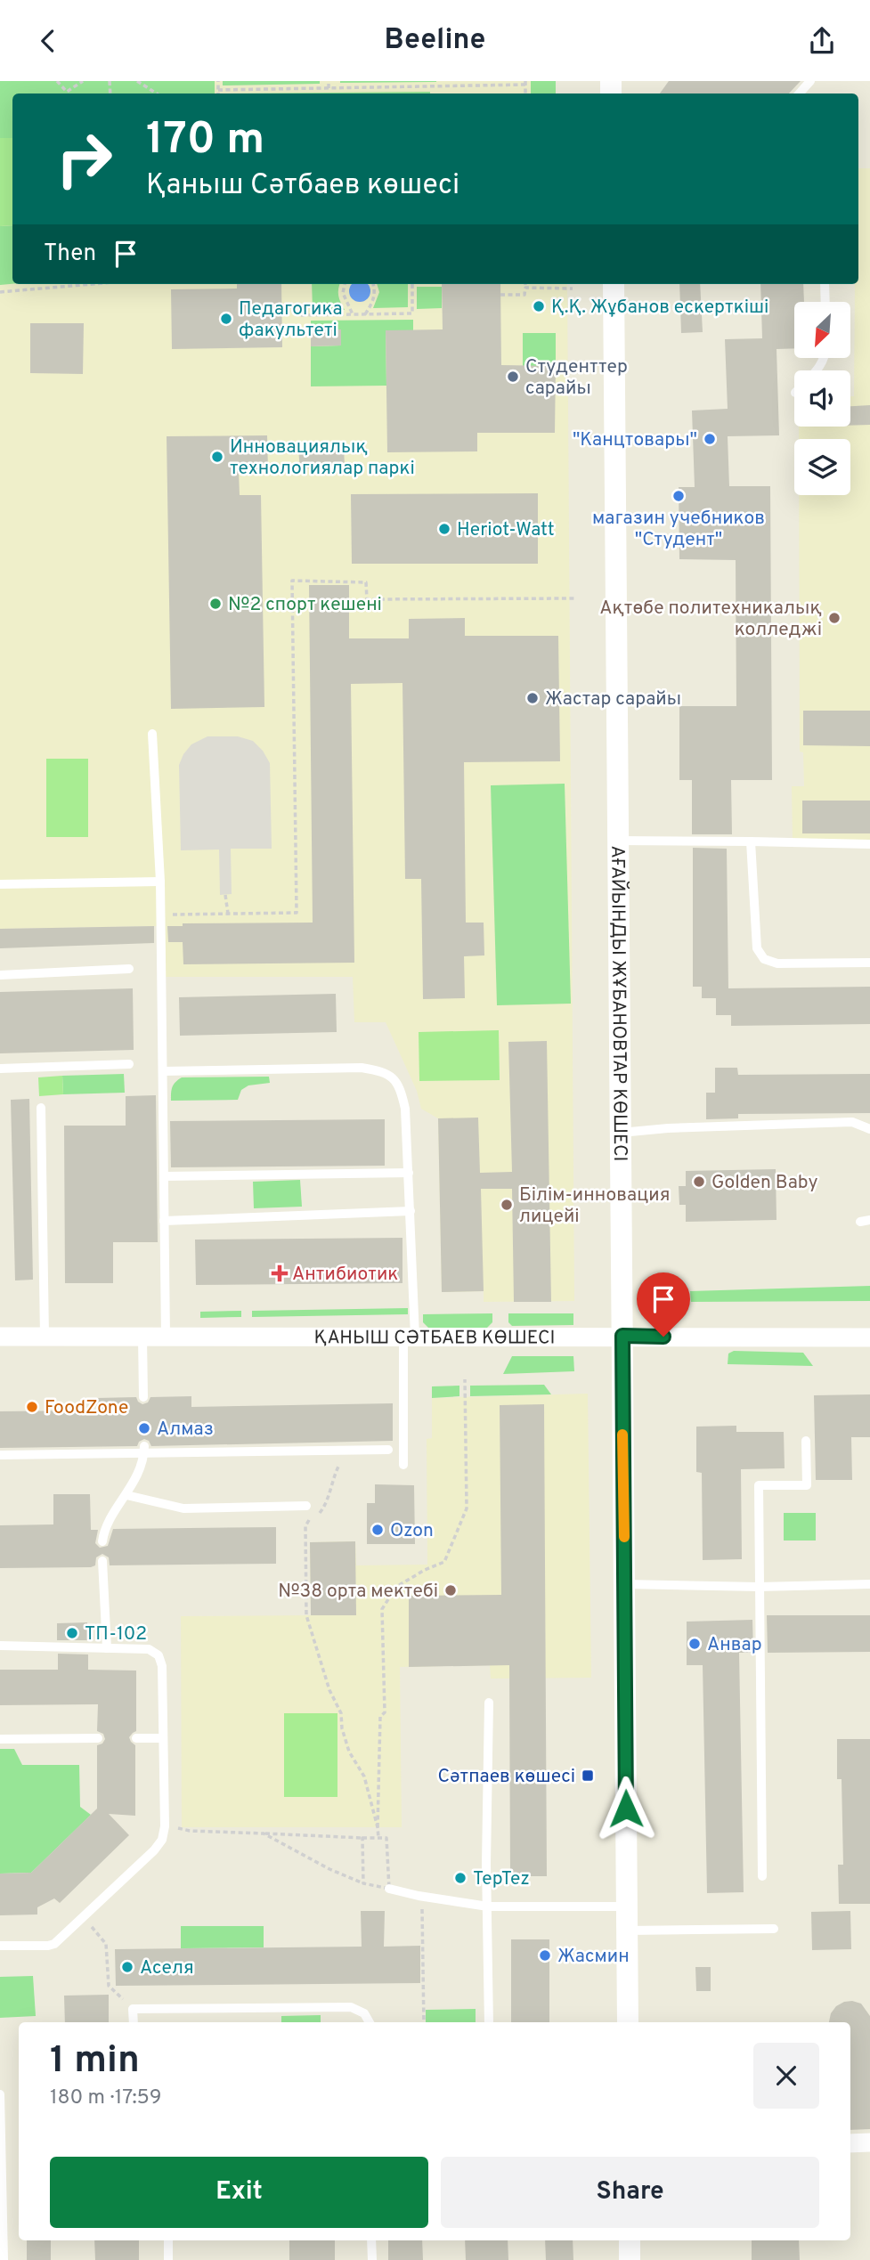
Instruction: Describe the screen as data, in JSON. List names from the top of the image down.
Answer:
{
  "streets": {
    "street": ["АҒАЙЫНДЫ ЖҰБАНОВТАР КӨШЕСІ", "ҚАНЫШ СӘТБАЕВ КӨШЕСІ"]
  },
  "crossings": [
    ["АҒАЙЫНДЫ ЖҰБАНОВТАР КӨШЕСІ", "ҚАНЫШ СӘТБАЕВ КӨШЕСІ"]
  ],
  "places": {
    "other": [
      "Қ.Қ. Жұбанов ескерткіші",
      "Педагогика факультеті",
      "Студенттер сарайы",
      "\"Канцтовары\"",
      "Инновациялық технологиялар паркі",
      "магазин учебников \"Студент\"",
      "Heriot-Watt",
      "№2 спорт кешені",
      "Ақтөбе политехникалық колледжі",
      "Жастар сарайы",
      "Golden Baby",
      "Білім-инновация лицейі",
      "FoodZone",
      "Алмаз",
      "Ozon",
      "№38 орта мектебі",
      "ТП-102",
      "Анвар",
      "TepTez",
      "Жасмин",
      "Аселя"
    ],
    "health": ["Антибиотик"],
    "transit": ["Сәтпаев көшесі"]
  },
  "north": "bottom left",
  "page": {
    "header": "Beeline",
    "turn": ["170 m", "Қаныш Сәтбаев көшесі"],
    "then": "Then",
    "heading": ["1 min", "180 m · 17:59"],
    "buttons": ["Exit", "Share"]
  }
}
